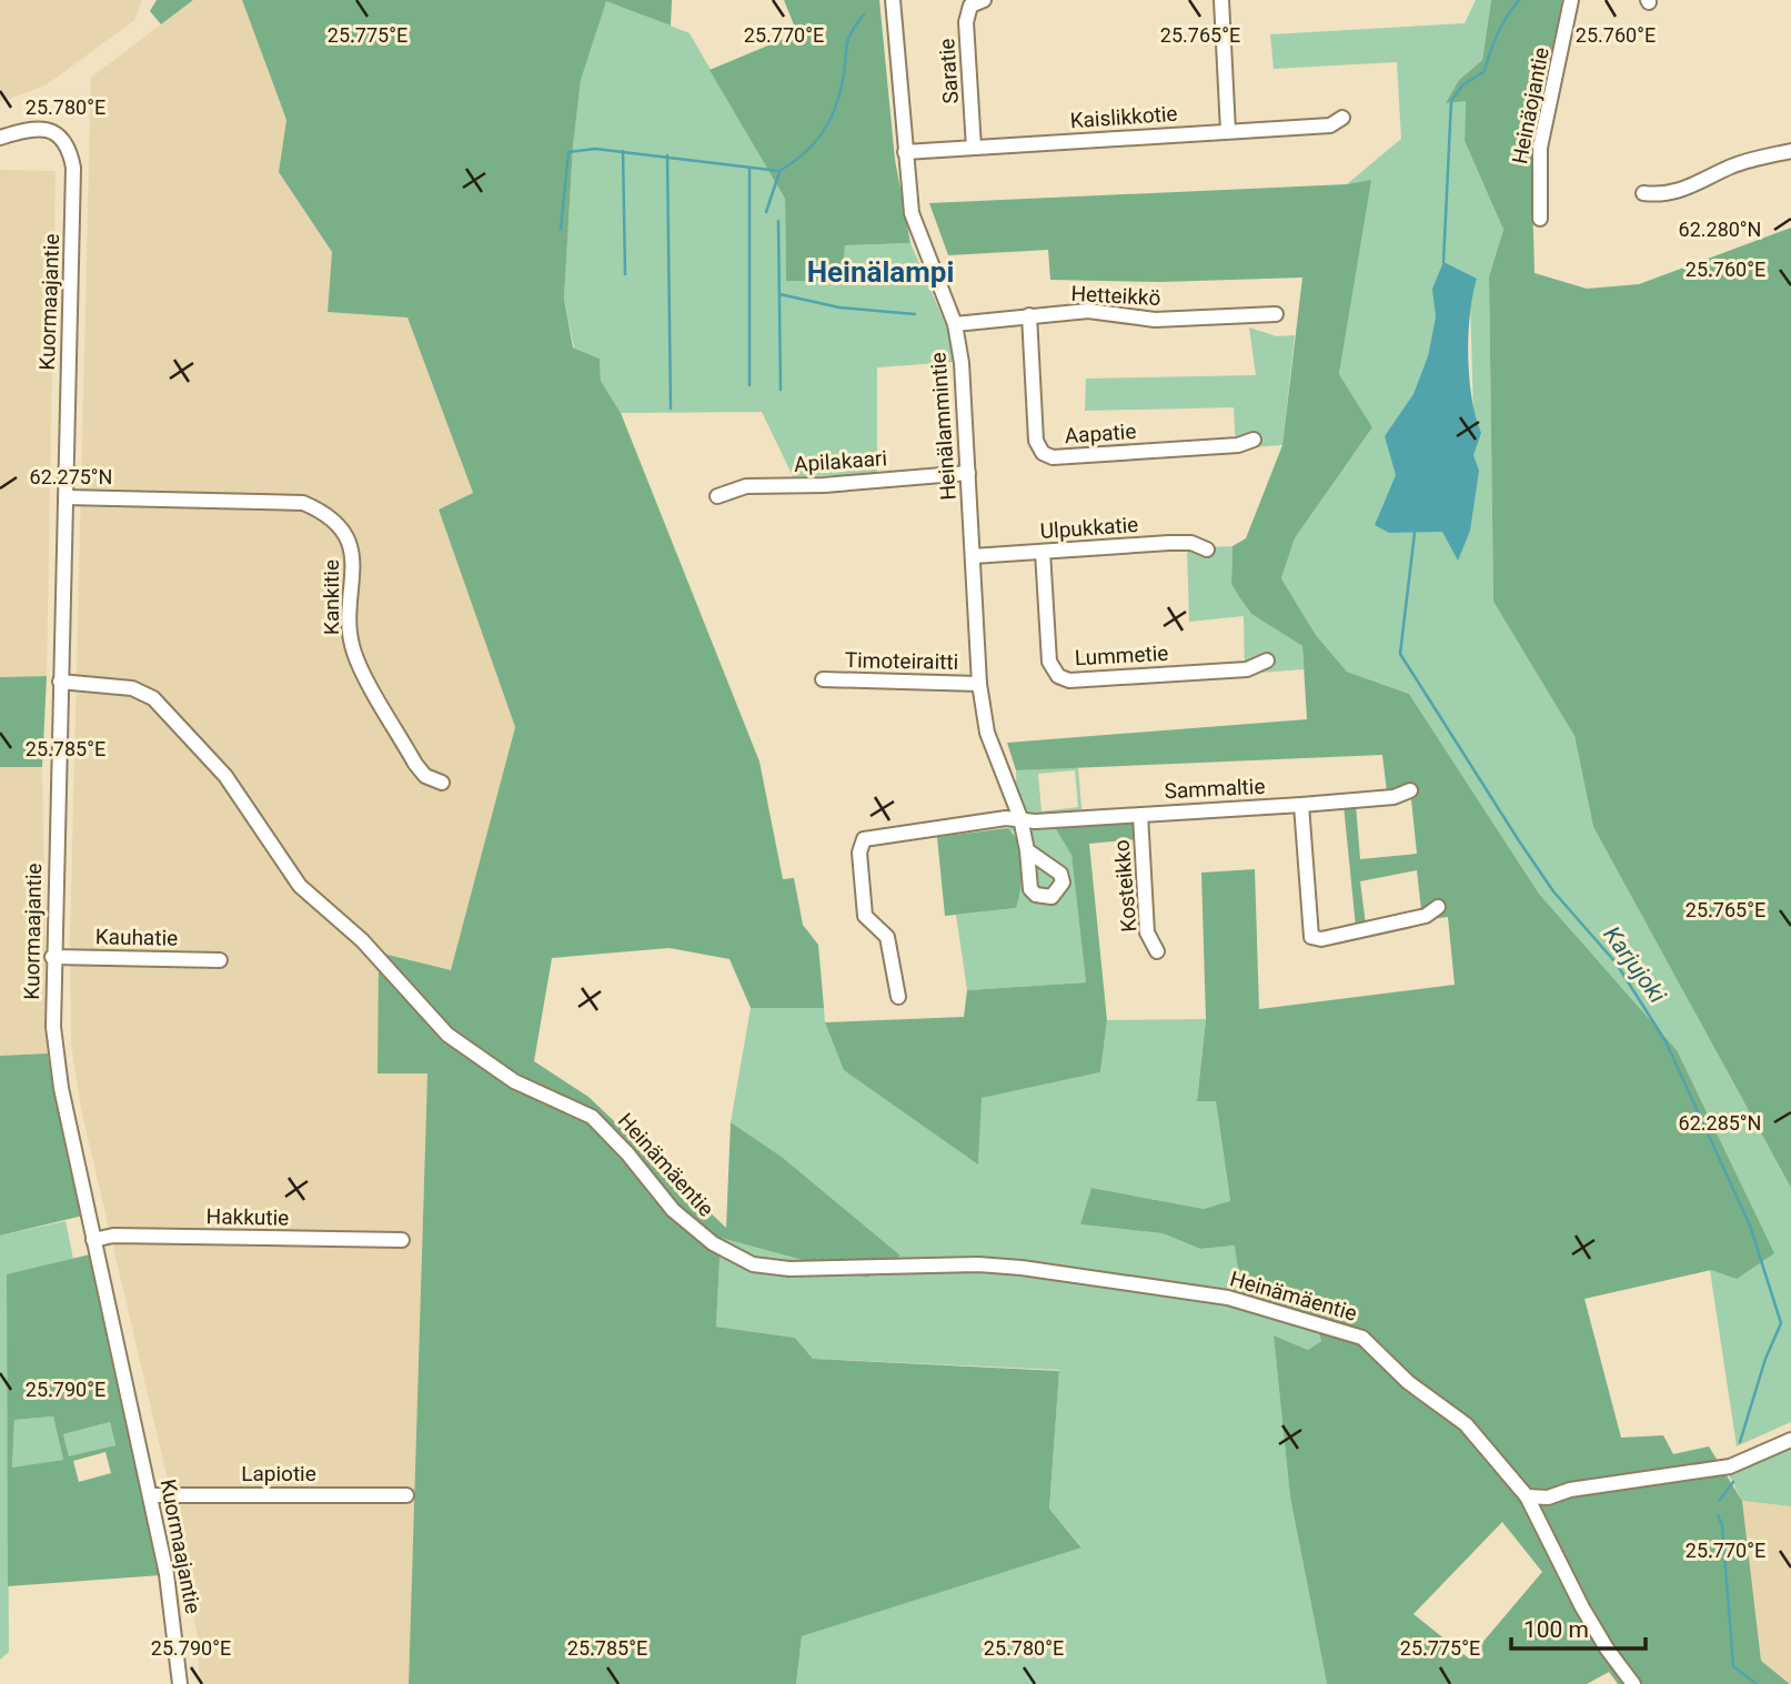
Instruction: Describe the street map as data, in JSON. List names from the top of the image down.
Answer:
{
  "streets": {
    "street": [
      "Saratie",
      "Heinäojantie",
      "Kaislikkotie",
      "Hetteikkö",
      "Kuormaajantie",
      "Heinälammintie",
      "Aapatie",
      "Apilakaari",
      "Ulpukkatie",
      "Kankitie",
      "Lummetie",
      "Timoteiraitti",
      "Sammaltie",
      "Kosteikko",
      "Kauhatie",
      "Heinämäentie",
      "Hakkutie",
      "Lapiotie"
    ]
  },
  "crossings": [
    ["Saratie", "Kaislikkotie"],
    ["Kaislikkotie", "Heinälammintie"],
    ["Hetteikkö", "Heinälammintie"],
    ["Hetteikkö", "Aapatie"],
    ["Kuormaajantie", "Kankitie"],
    ["Kuormaajantie", "Kauhatie"],
    ["Kuormaajantie", "Heinämäentie"],
    ["Kuormaajantie", "Hakkutie"],
    ["Kuormaajantie", "Lapiotie"],
    ["Heinälammintie", "Apilakaari"],
    ["Heinälammintie", "Ulpukkatie"],
    ["Heinälammintie", "Timoteiraitti"],
    ["Heinälammintie", "Sammaltie"],
    ["Ulpukkatie", "Lummetie"],
    ["Sammaltie", "Kosteikko"]
  ],
  "districts": ["Heinälampi"],
  "water": ["Karjujoki"],
  "scale_bar": "100 m",
  "coordinates": [
    "25.775°E",
    "25.770°E",
    "25.765°E",
    "25.760°E",
    "25.780°E",
    "62.280°N",
    "62.275°N",
    "25.785°E",
    "62.285°N",
    "25.790°E"
  ]
}
